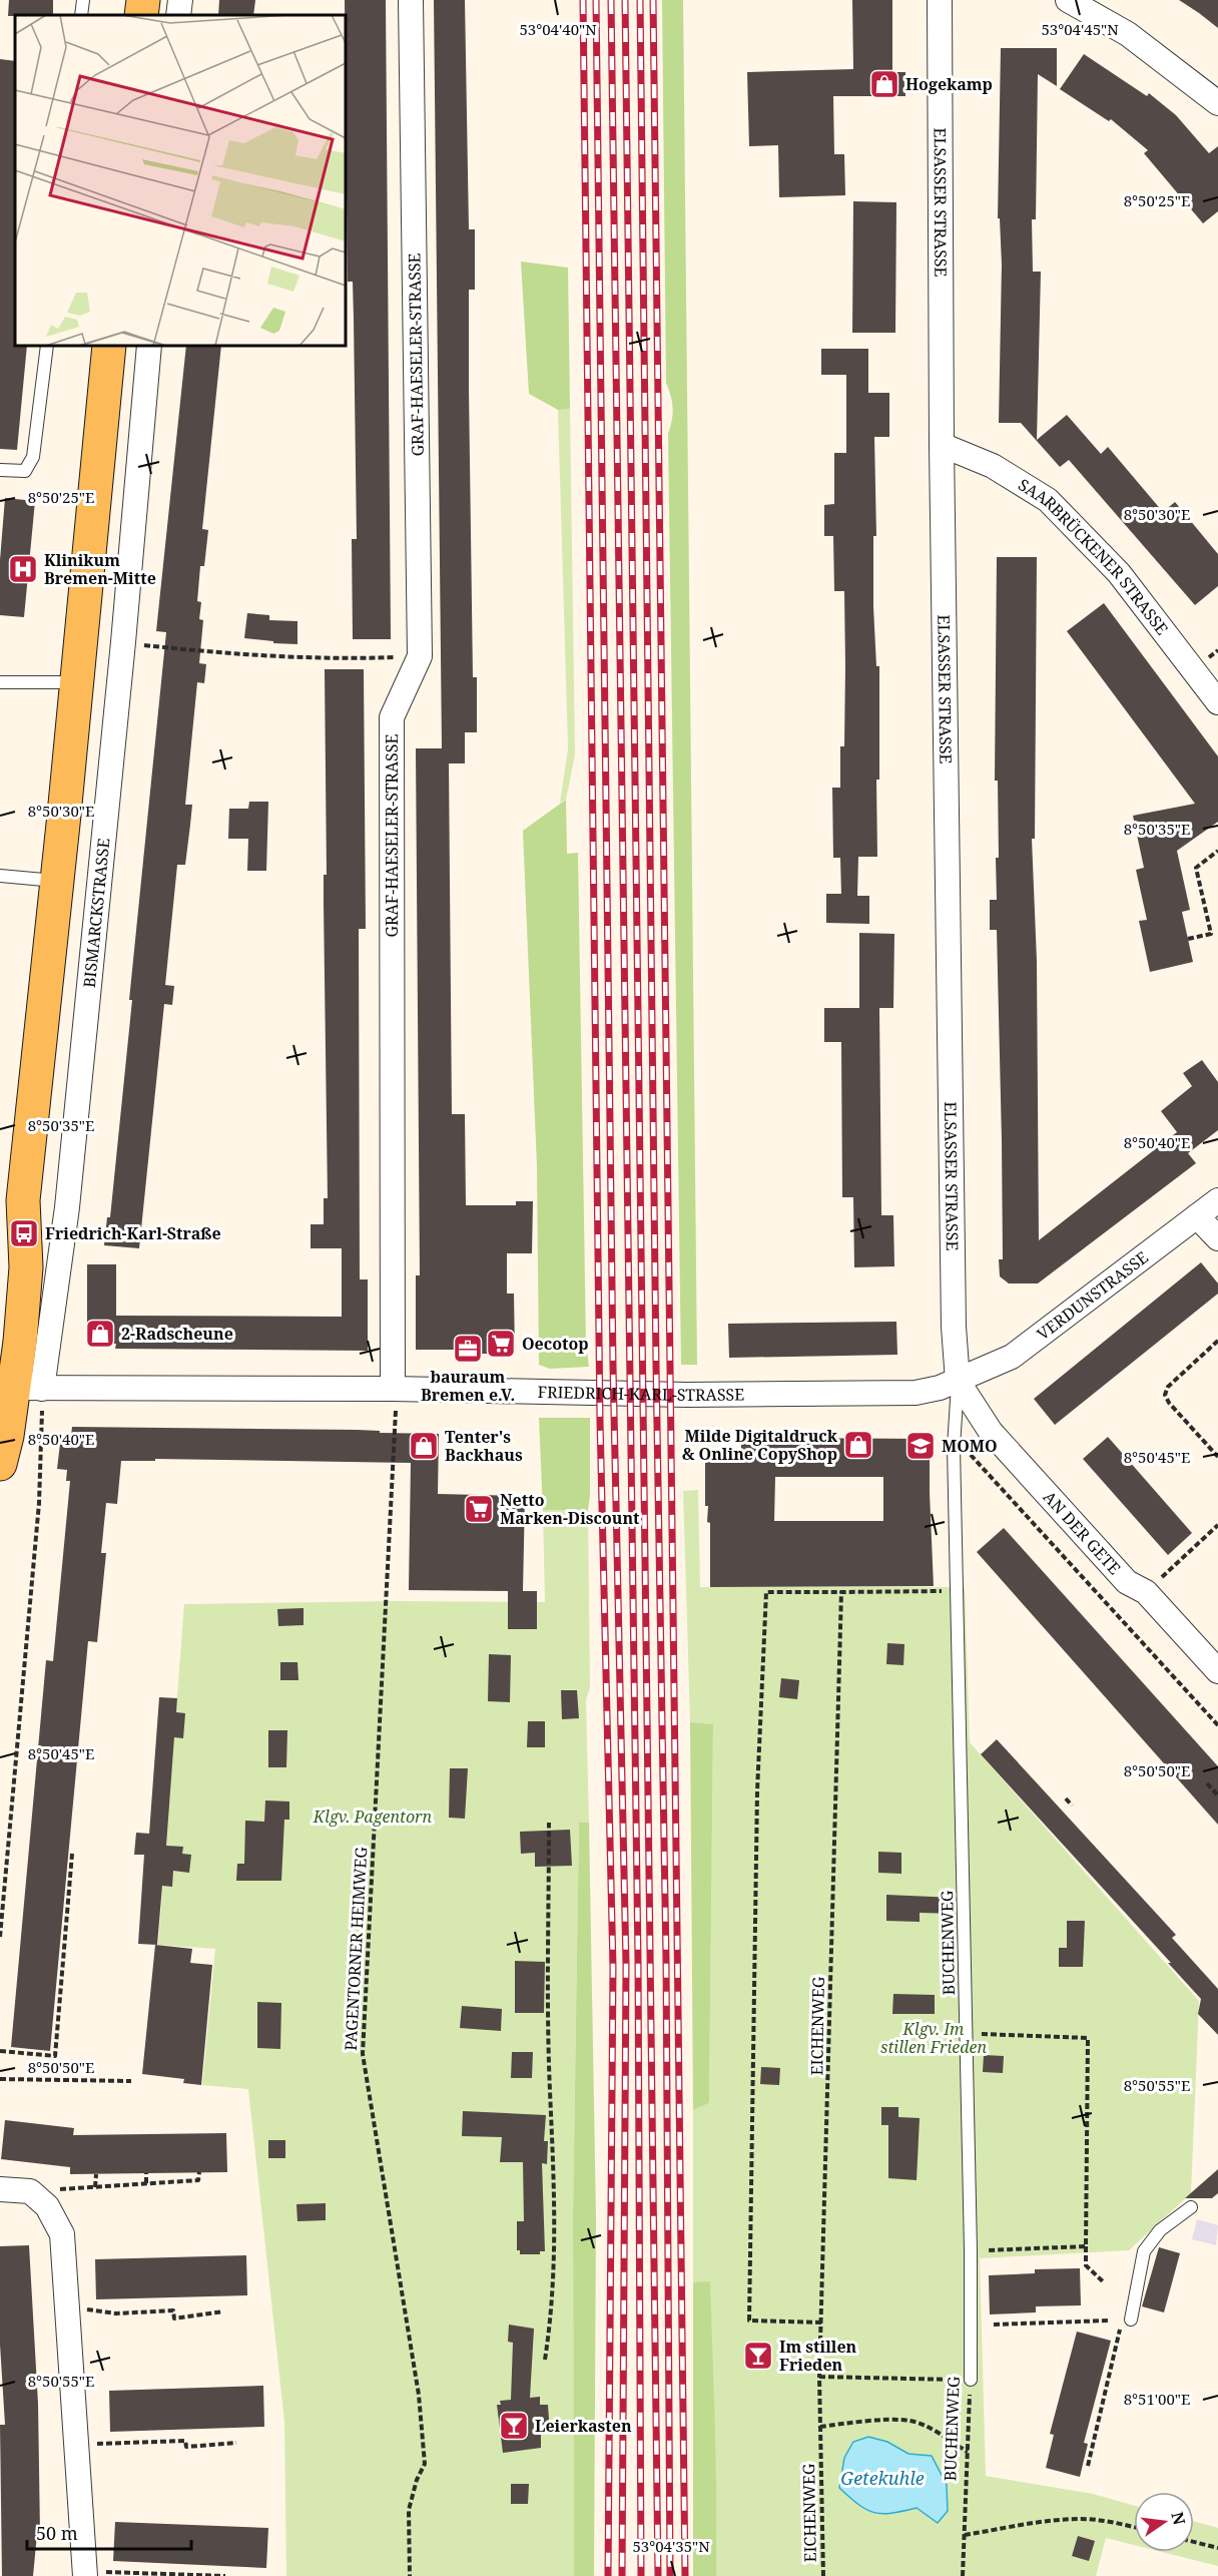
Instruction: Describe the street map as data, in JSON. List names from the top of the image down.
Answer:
{
  "streets": {
    "main road": ["BISMARCKSTRASSE"],
    "street": [
      "ELSASSER STRASSE",
      "GRAF-HAESELER-STRASSE",
      "SAARBRÜCKENER STRASSE",
      "VERDUNSTRASSE",
      "FRIEDRICH-KARL-STRASSE",
      "AN DER GETE"
    ],
    "lane": ["BUCHENWEG"],
    "path": ["PAGENTORNER HEIMWEG", "EICHENWEG"]
  },
  "crossings": [
    ["ELSASSER STRASSE", "SAARBRÜCKENER STRASSE"],
    ["ELSASSER STRASSE", "VERDUNSTRASSE"],
    ["ELSASSER STRASSE", "FRIEDRICH-KARL-STRASSE"],
    ["ELSASSER STRASSE", "AN DER GETE"],
    ["ELSASSER STRASSE", "BUCHENWEG"],
    ["GRAF-HAESELER-STRASSE", "FRIEDRICH-KARL-STRASSE"],
    ["GRAF-HAESELER-STRASSE", "PAGENTORNER HEIMWEG"],
    ["BISMARCKSTRASSE", "FRIEDRICH-KARL-STRASSE"],
    ["VERDUNSTRASSE", "FRIEDRICH-KARL-STRASSE"],
    ["VERDUNSTRASSE", "AN DER GETE"],
    ["VERDUNSTRASSE", "BUCHENWEG"],
    ["FRIEDRICH-KARL-STRASSE", "AN DER GETE"],
    ["FRIEDRICH-KARL-STRASSE", "BUCHENWEG"],
    ["FRIEDRICH-KARL-STRASSE", "PAGENTORNER HEIMWEG"],
    ["AN DER GETE", "BUCHENWEG"]
  ],
  "water": ["Getekuhle"],
  "parks": ["Klgv. Pagentorn", "Klgv. Im stillen Frieden"],
  "places": {
    "shop": [
      "Hogekamp",
      "2-Radscheune",
      "Milde Digitaldruck & Online CopyShop",
      "Tenter's Backhaus"
    ],
    "hospital": ["Klinikum Bremen-Mitte"],
    "bus stop": ["Friedrich-Karl-Straße"],
    "supermarket": ["Oecotop", "Netto Marken-Discount"],
    "office": ["bauraum Bremen e.V."],
    "school or university": ["MOMO"],
    "bar": ["Im stillen Frieden", "Leierkasten"]
  },
  "scale_bar": "50 m",
  "north": "right",
  "coordinates": [
    "53°04'40\"N",
    "53°04'45\"N",
    "8°50'25\"E",
    "8°50'30\"E",
    "8°50'35\"E",
    "8°50'40\"E",
    "8°50'45\"E",
    "8°50'50\"E",
    "8°50'55\"E",
    "8°51'00\"E",
    "53°04'35\"N"
  ]
}
